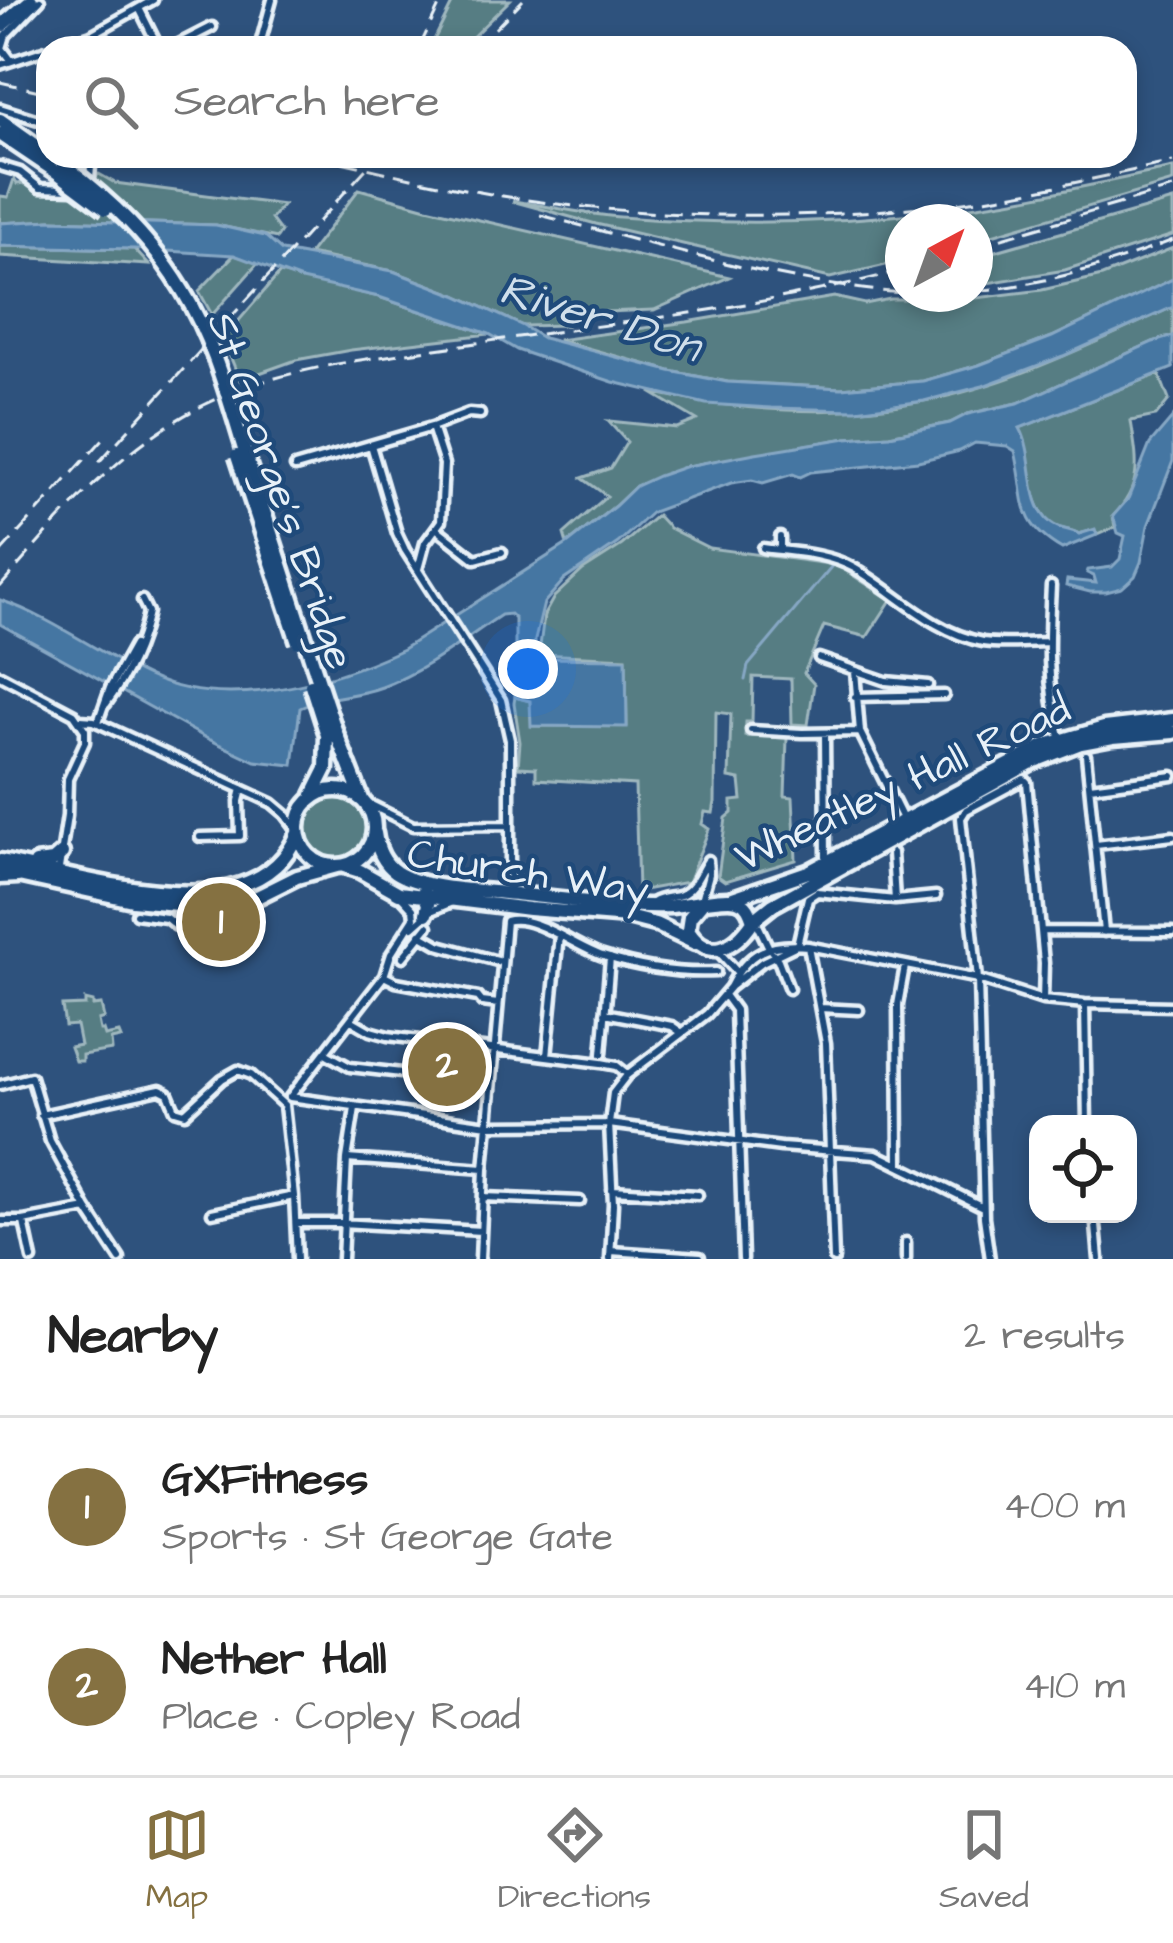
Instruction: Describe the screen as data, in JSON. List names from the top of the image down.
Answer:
{
  "streets": {
    "highway": ["St George's Bridge", "Wheatley Hall Road", "Church Way"]
  },
  "crossings": [
    ["St George's Bridge", "Church Way"],
    ["Wheatley Hall Road", "Church Way"]
  ],
  "water": ["River Don"],
  "north": "top right",
  "page": {
    "search": "Search here",
    "pins": ["1", "2"],
    "heading": ["Nearby", "2 results"],
    "list": [
      {
        "mark": "1",
        "name": "GXFitness",
        "note": "Sports · St George Gate",
        "value": "400 m"
      },
      {
        "mark": "2",
        "name": "Nether Hall",
        "note": "Place · Copley Road",
        "value": "410 m"
      }
    ],
    "nav": ["Map", "Directions", "Saved"]
  }
}
